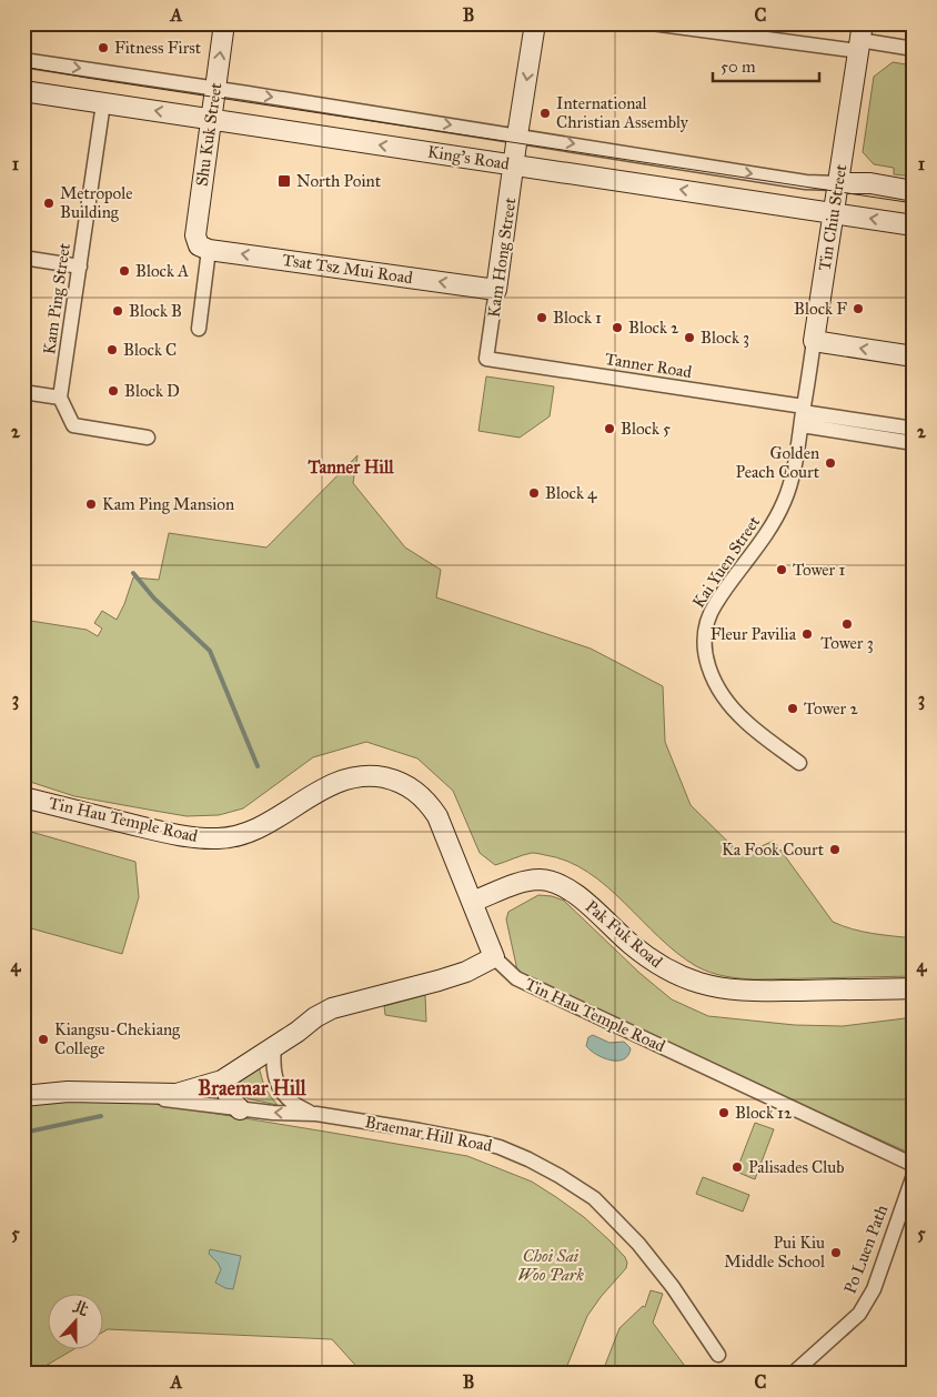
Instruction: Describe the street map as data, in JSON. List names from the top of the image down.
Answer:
{
  "streets": {
    "street": [
      "Shu Kuk Street",
      "King's Road",
      "Tin Chiu Street",
      "Kam Hong Street",
      "Tsat Tsz Mui Road",
      "Kam Ping Street",
      "Tanner Road",
      "Kai Yuen Street",
      "Tin Hau Temple Road",
      "Pak Fuk Road",
      "Braemar Hill Road",
      "Po Luen Path"
    ]
  },
  "crossings": [
    ["Shu Kuk Street", "King's Road"],
    ["Shu Kuk Street", "Tsat Tsz Mui Road"],
    ["King's Road", "Tin Chiu Street"],
    ["King's Road", "Kam Hong Street"],
    ["King's Road", "Kam Ping Street"],
    ["Tin Chiu Street", "Tanner Road"],
    ["Tin Chiu Street", "Kai Yuen Street"],
    ["Kam Hong Street", "Tsat Tsz Mui Road"],
    ["Kam Hong Street", "Tanner Road"],
    ["Tanner Road", "Kai Yuen Street"],
    ["Tin Hau Temple Road", "Pak Fuk Road"],
    ["Tin Hau Temple Road", "Braemar Hill Road"]
  ],
  "one_way": ["Tsat Tsz Mui Road"],
  "districts": ["Tanner Hill", "Braemar Hill"],
  "parks": ["Choi Sai Woo Park"],
  "places": {
    "other": [
      "Fitness First",
      "International Christian Assembly",
      "Metropole Building",
      "Block A",
      "Block F",
      "Block B",
      "Block 1",
      "Block 2",
      "Block 3",
      "Block C",
      "Block D",
      "Block 5",
      "Golden Peach Court",
      "Block 4",
      "Kam Ping Mansion",
      "Tower 1",
      "Tower 3",
      "Fleur Pavilia",
      "Tower 2",
      "Ka Fook Court",
      "Kiangsu-Chekiang College",
      "Block 12",
      "Palisades Club",
      "Pui Kiu Middle School"
    ],
    "transit": ["North Point"]
  },
  "scale_bar": "50 m",
  "north": "top",
  "grid": {
    "columns": ["A", "B", "C"],
    "rows": [
      "1",
      "2",
      "3",
      "4",
      "5"
    ]
  }
}
